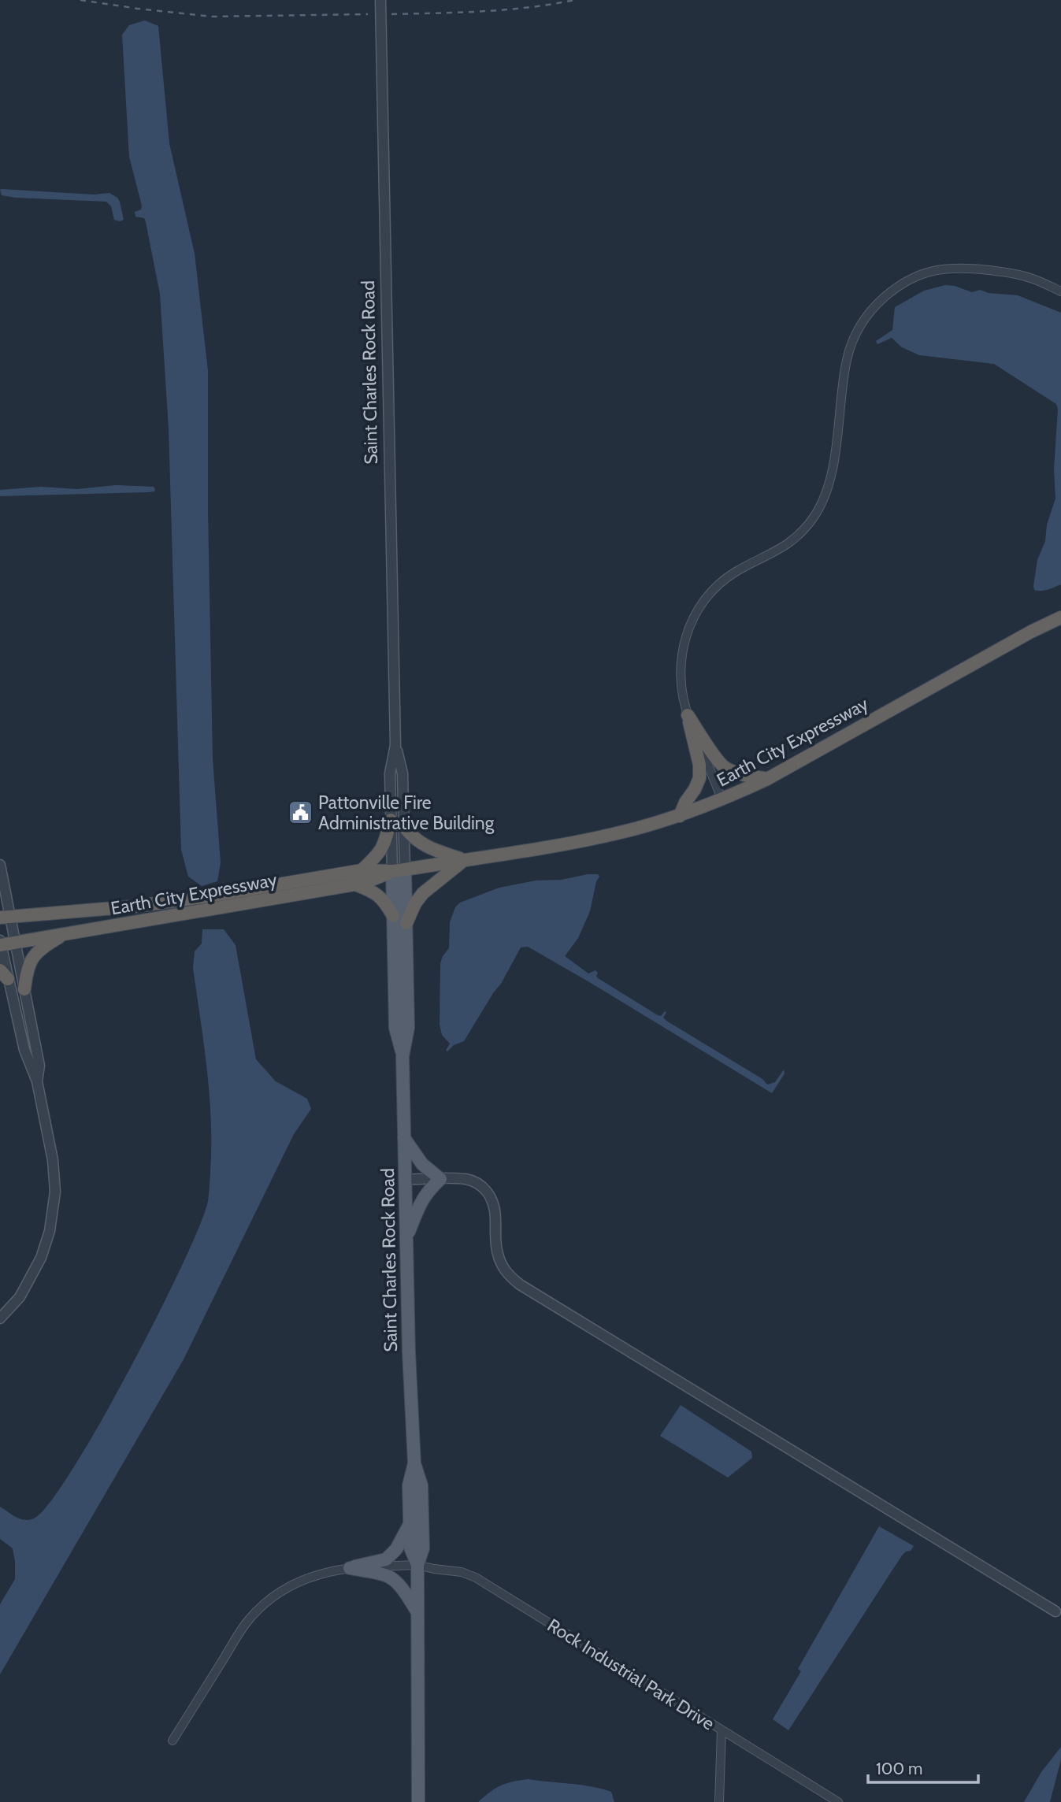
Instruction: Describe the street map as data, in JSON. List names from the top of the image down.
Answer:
{
  "streets": {
    "highway": ["Earth City Expressway"],
    "main road": ["Saint Charles Rock Road"],
    "street": ["Rock Industrial Park Drive"]
  },
  "crossings": [
    ["Saint Charles Rock Road", "Earth City Expressway"],
    ["Saint Charles Rock Road", "Rock Industrial Park Drive"]
  ],
  "places": {
    "public building": ["Pattonville Fire Administrative Building"]
  },
  "scale_bar": "100 m"
}
